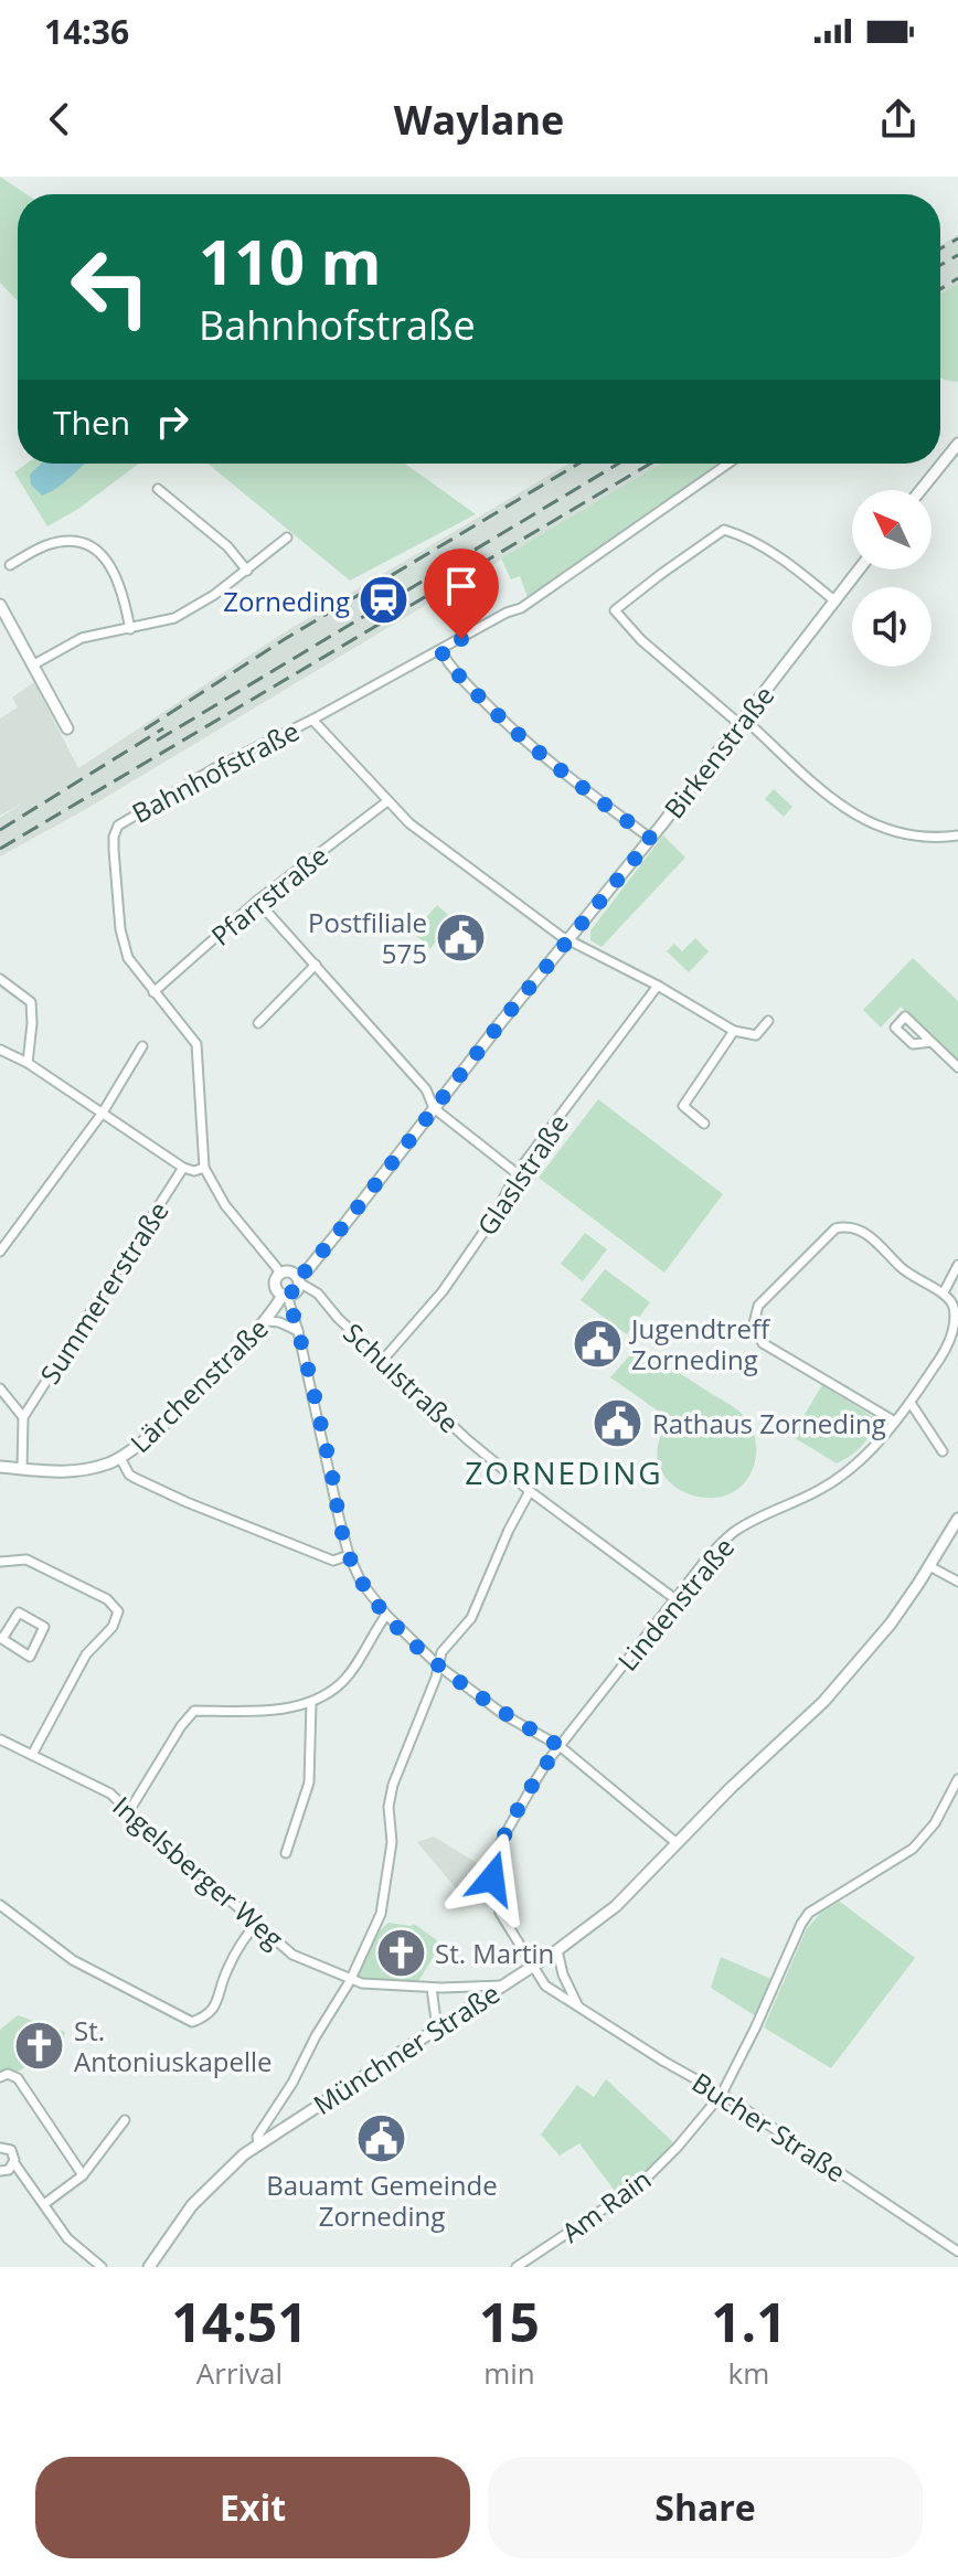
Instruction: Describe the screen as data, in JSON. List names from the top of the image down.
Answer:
{
  "streets": {
    "street": [
      "Birkenstraße",
      "Bahnhofstraße",
      "Pfarrstraße",
      "Glaslstraße",
      "Summererstraße",
      "Schulstraße",
      "Lärchenstraße",
      "Lindenstraße",
      "Ingelsberger Weg",
      "Münchner Straße",
      "Bucher Straße",
      "Am Rain"
    ]
  },
  "crossings": [
    ["Birkenstraße", "Bahnhofstraße"],
    ["Birkenstraße", "Schulstraße"],
    ["Birkenstraße", "Lärchenstraße"],
    ["Bahnhofstraße", "Pfarrstraße"],
    ["Bahnhofstraße", "Schulstraße"],
    ["Bahnhofstraße", "Lärchenstraße"],
    ["Glaslstraße", "Schulstraße"],
    ["Schulstraße", "Lärchenstraße"],
    ["Schulstraße", "Lindenstraße"],
    ["Lindenstraße", "Münchner Straße"],
    ["Lindenstraße", "Bucher Straße"],
    ["Ingelsberger Weg", "Münchner Straße"],
    ["Münchner Straße", "Bucher Straße"],
    ["Bucher Straße", "Am Rain"]
  ],
  "districts": ["ZORNEDING"],
  "places": {
    "station": ["Zorneding"],
    "public building": [
      "Postfiliale 575",
      "Jugendtreff Zorneding",
      "Rathaus Zorneding",
      "Bauamt Gemeinde Zorneding"
    ],
    "church": ["St. Martin", "St. Antoniuskapelle"]
  },
  "north": "top left",
  "page": {
    "status": "14:36",
    "header": "Waylane",
    "turn": ["110 m", "Bahnhofstraße"],
    "then": "Then",
    "eta": [
      "14:51",
      "Arrival",
      "15",
      "min",
      "1.1",
      "km"
    ],
    "buttons": ["Exit", "Share"]
  }
}
